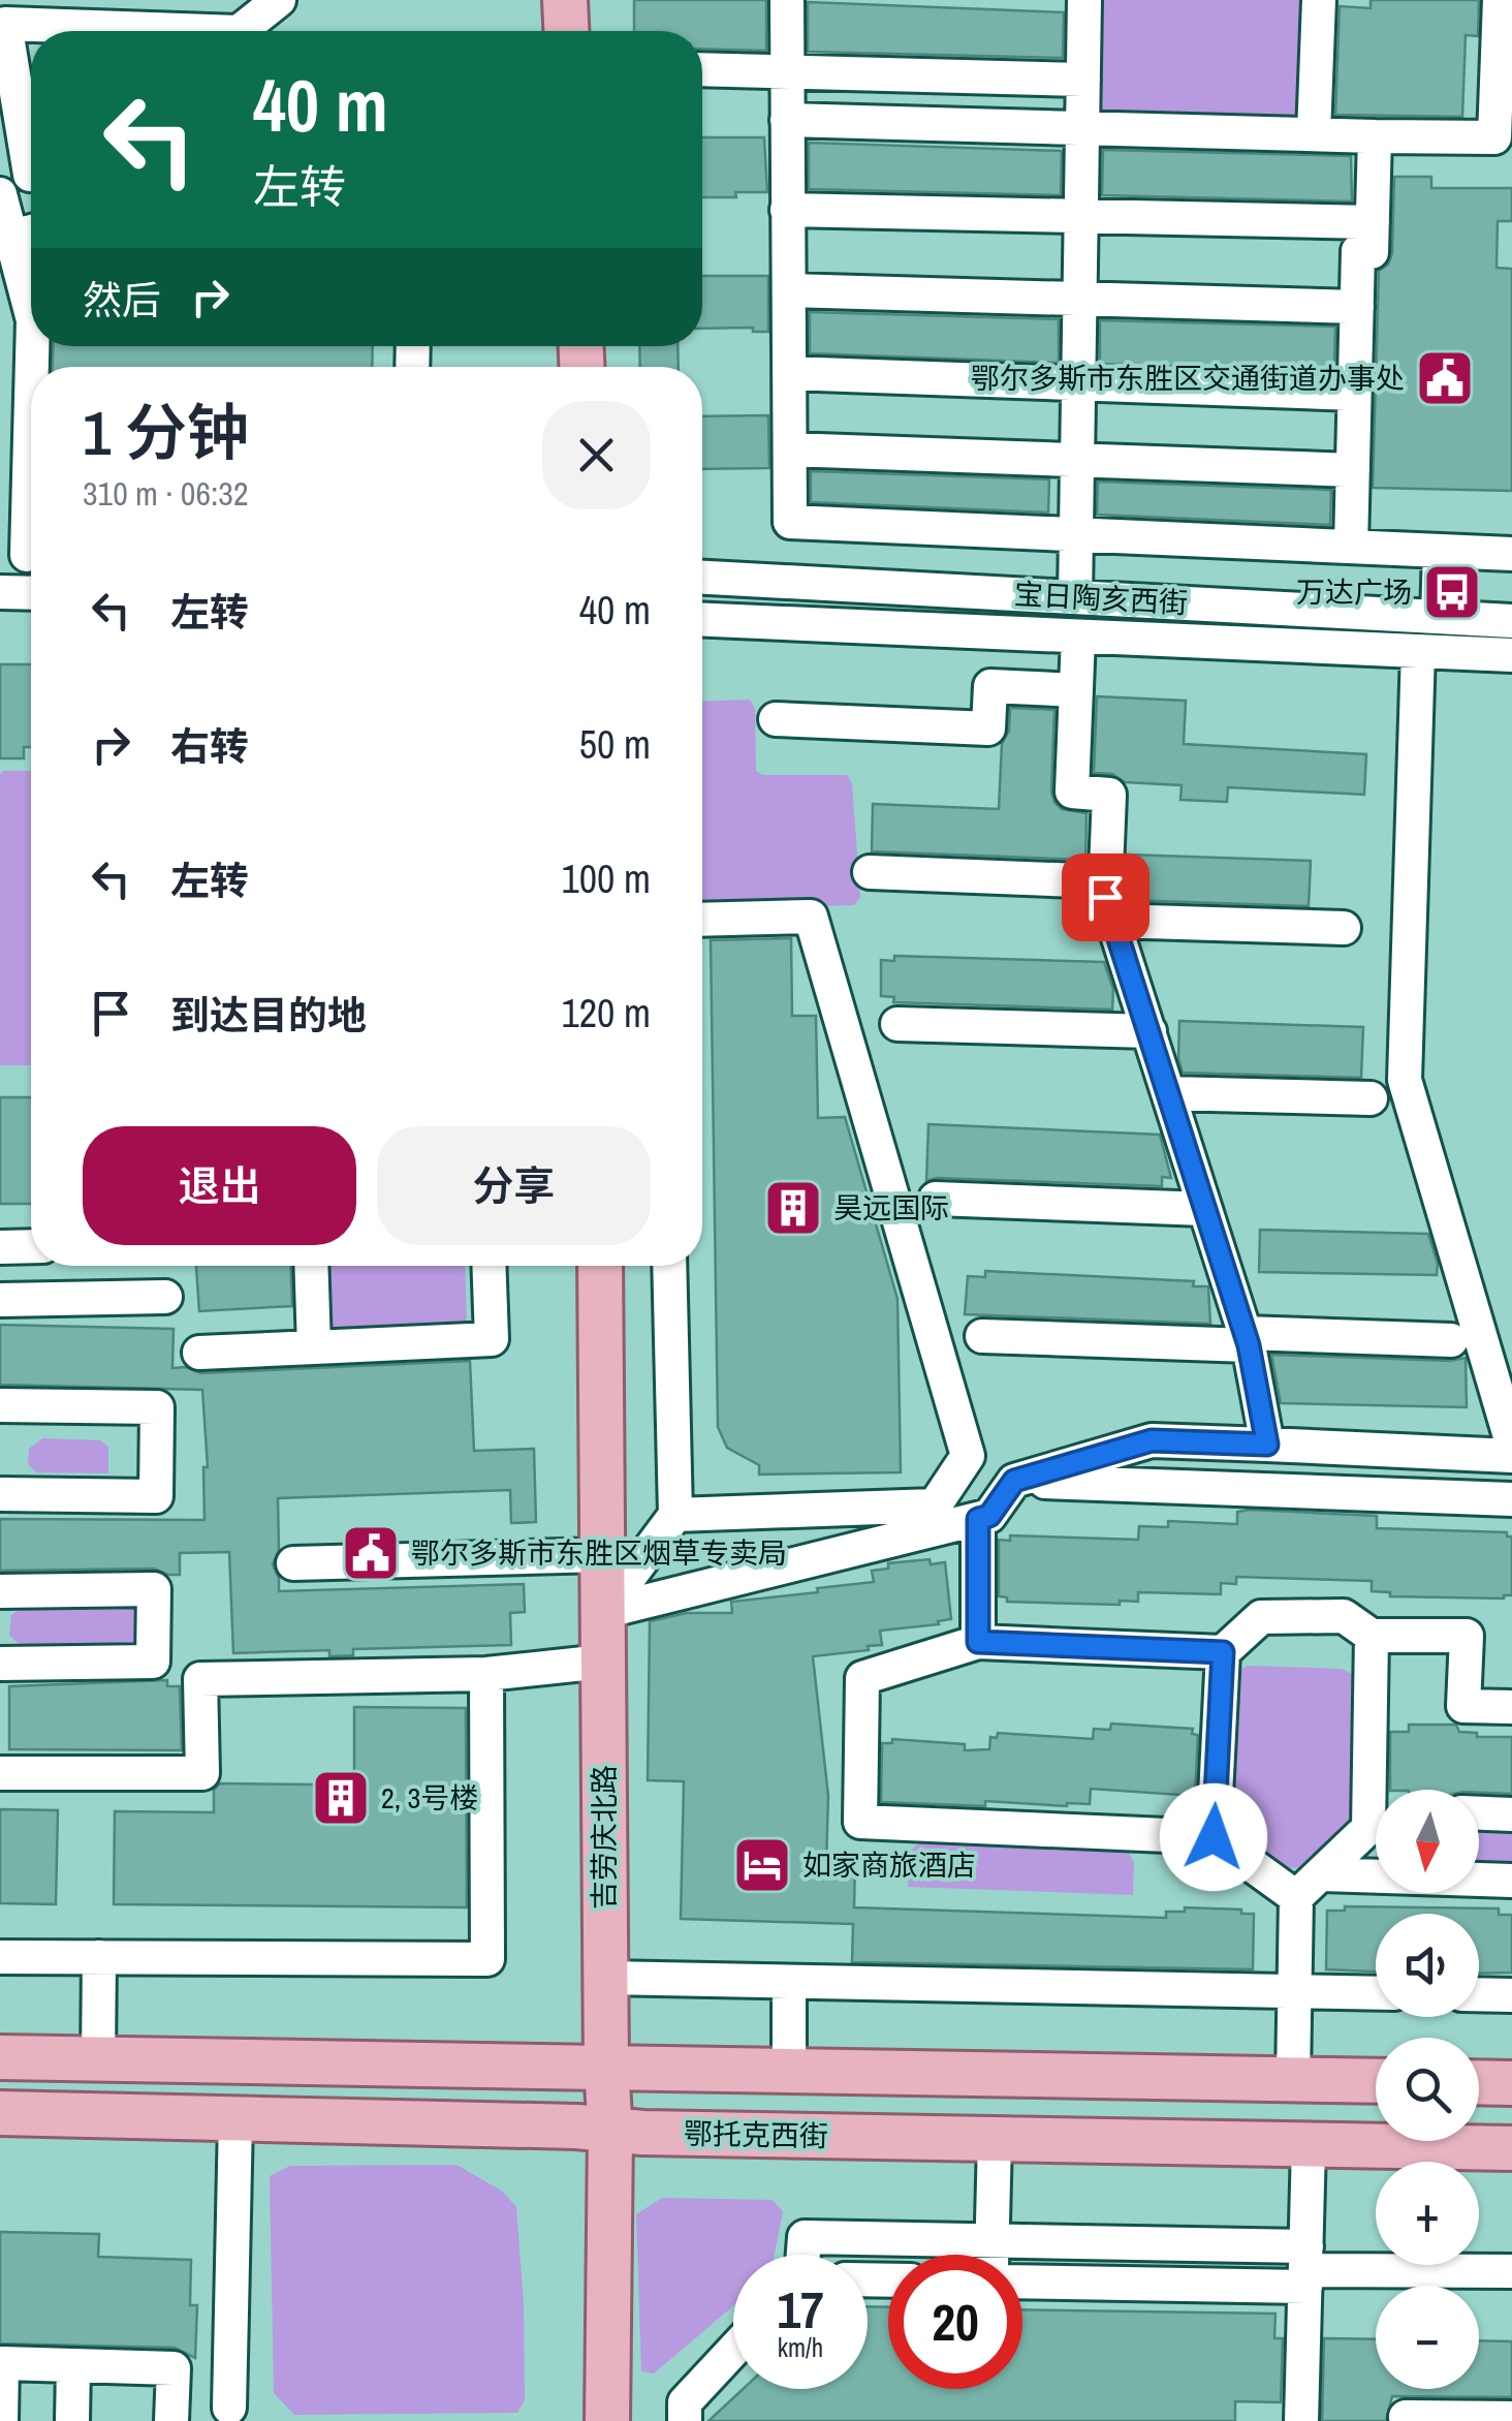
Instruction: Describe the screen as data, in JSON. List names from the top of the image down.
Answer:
{
  "streets": {
    "main road": ["吉劳庆北路", "鄂托克西街"],
    "street": ["宝日陶亥西街"]
  },
  "crossings": [
    ["吉劳庆北路", "鄂托克西街"]
  ],
  "places": {
    "public building": ["鄂尔多斯市东胜区交通街道办事处", "鄂尔多斯市东胜区烟草专卖局"],
    "bus stop": ["万达广场"],
    "building": ["昊远国际", "2, 3号楼"],
    "hotel": ["如家商旅酒店"]
  },
  "north": "bottom",
  "page": {
    "turn": ["40 m", "左转"],
    "then": "然后",
    "heading": ["1 分钟", "310 m · 06:32"],
    "list": [
      {
        "name": "左转",
        "value": "40 m"
      },
      {
        "name": "右转",
        "value": "50 m"
      },
      {
        "name": "左转",
        "value": "100 m"
      },
      {
        "name": "到达目的地",
        "value": "120 m"
      }
    ],
    "buttons": ["退出", "分享"],
    "map_buttons": ["+", "−"],
    "speed": "17 km/h",
    "limit": "20"
  }
}
